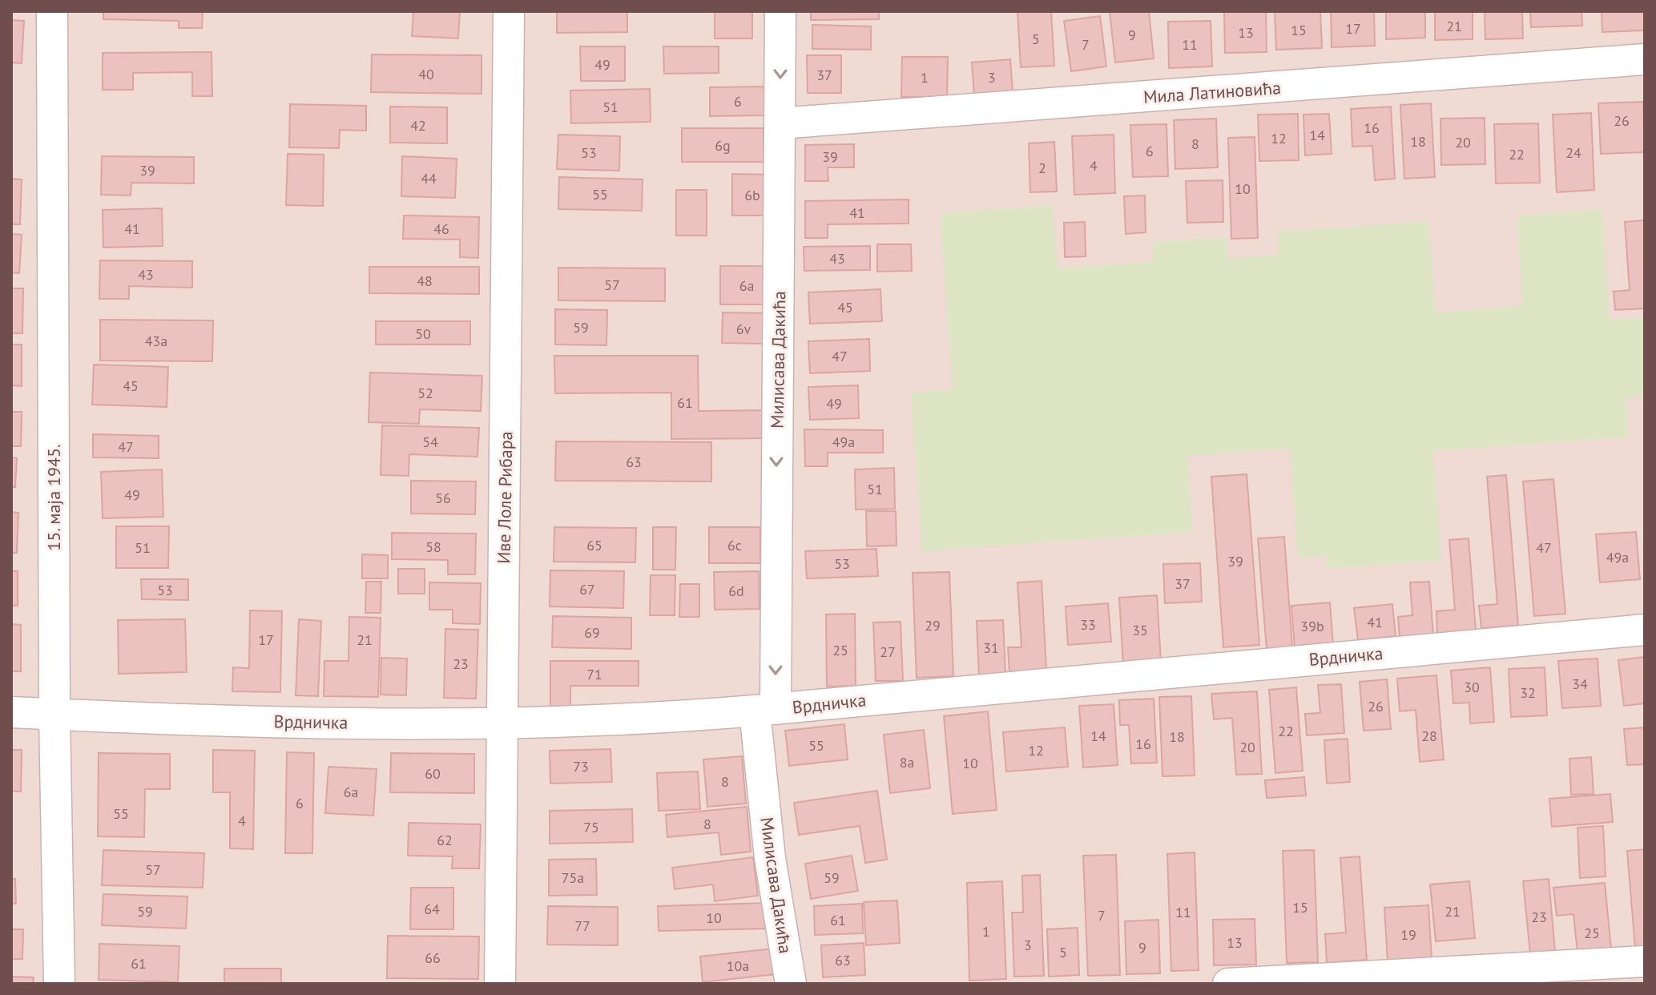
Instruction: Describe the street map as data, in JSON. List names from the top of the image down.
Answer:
{
  "streets": {
    "street": [
      "Мила Латиновића",
      "Милисава Дакића",
      "15. маја 1945.",
      "Иве Лоле Рибара",
      "Врдничка"
    ]
  },
  "crossings": [
    ["Мила Латиновића", "Милисава Дакића"],
    ["Милисава Дакића", "Врдничка"],
    ["15. маја 1945.", "Врдничка"],
    ["Иве Лоле Рибара", "Врдничка"]
  ],
  "one_way": ["Милисава Дакића"],
  "house_numbers": [
    "21",
    "17",
    "15",
    "13",
    "9",
    "5",
    "7",
    "11",
    "49",
    "40",
    "37",
    "1",
    "3",
    "6",
    "51",
    "26",
    "42",
    "16",
    "14",
    "12",
    "18",
    "20",
    "8",
    "6g",
    "6",
    "53",
    "24",
    "22",
    "39",
    "4",
    "2",
    "39",
    "44",
    "10",
    "55",
    "6b",
    "41",
    "41",
    "46",
    "43",
    "43",
    "48",
    "57",
    "6a",
    "45",
    "59",
    "6v",
    "50",
    "43a",
    "47",
    "45",
    "52",
    "61",
    "49",
    "54",
    "49a",
    "47",
    "63",
    "51",
    "49",
    "56",
    "65",
    "6c",
    "58",
    "51",
    "47",
    "49a",
    "39",
    "53",
    "37",
    "67",
    "53",
    "6d",
    "41",
    "33",
    "29",
    "39b",
    "35",
    "69",
    "17",
    "21",
    "31",
    "25",
    "27",
    "23",
    "71",
    "34",
    "30",
    "32",
    "26",
    "22",
    "14",
    "28",
    "18",
    "16",
    "55",
    "20",
    "12",
    "8a",
    "10",
    "73",
    "60",
    "8",
    "6a",
    "6",
    "55",
    "4",
    "8",
    "75",
    "62",
    "57",
    "75a",
    "59",
    "15",
    "64",
    "59",
    "21",
    "11",
    "7",
    "23",
    "10",
    "61",
    "77",
    "1",
    "25",
    "19",
    "13",
    "3",
    "9",
    "5",
    "66",
    "63",
    "61",
    "10a"
  ]
}
